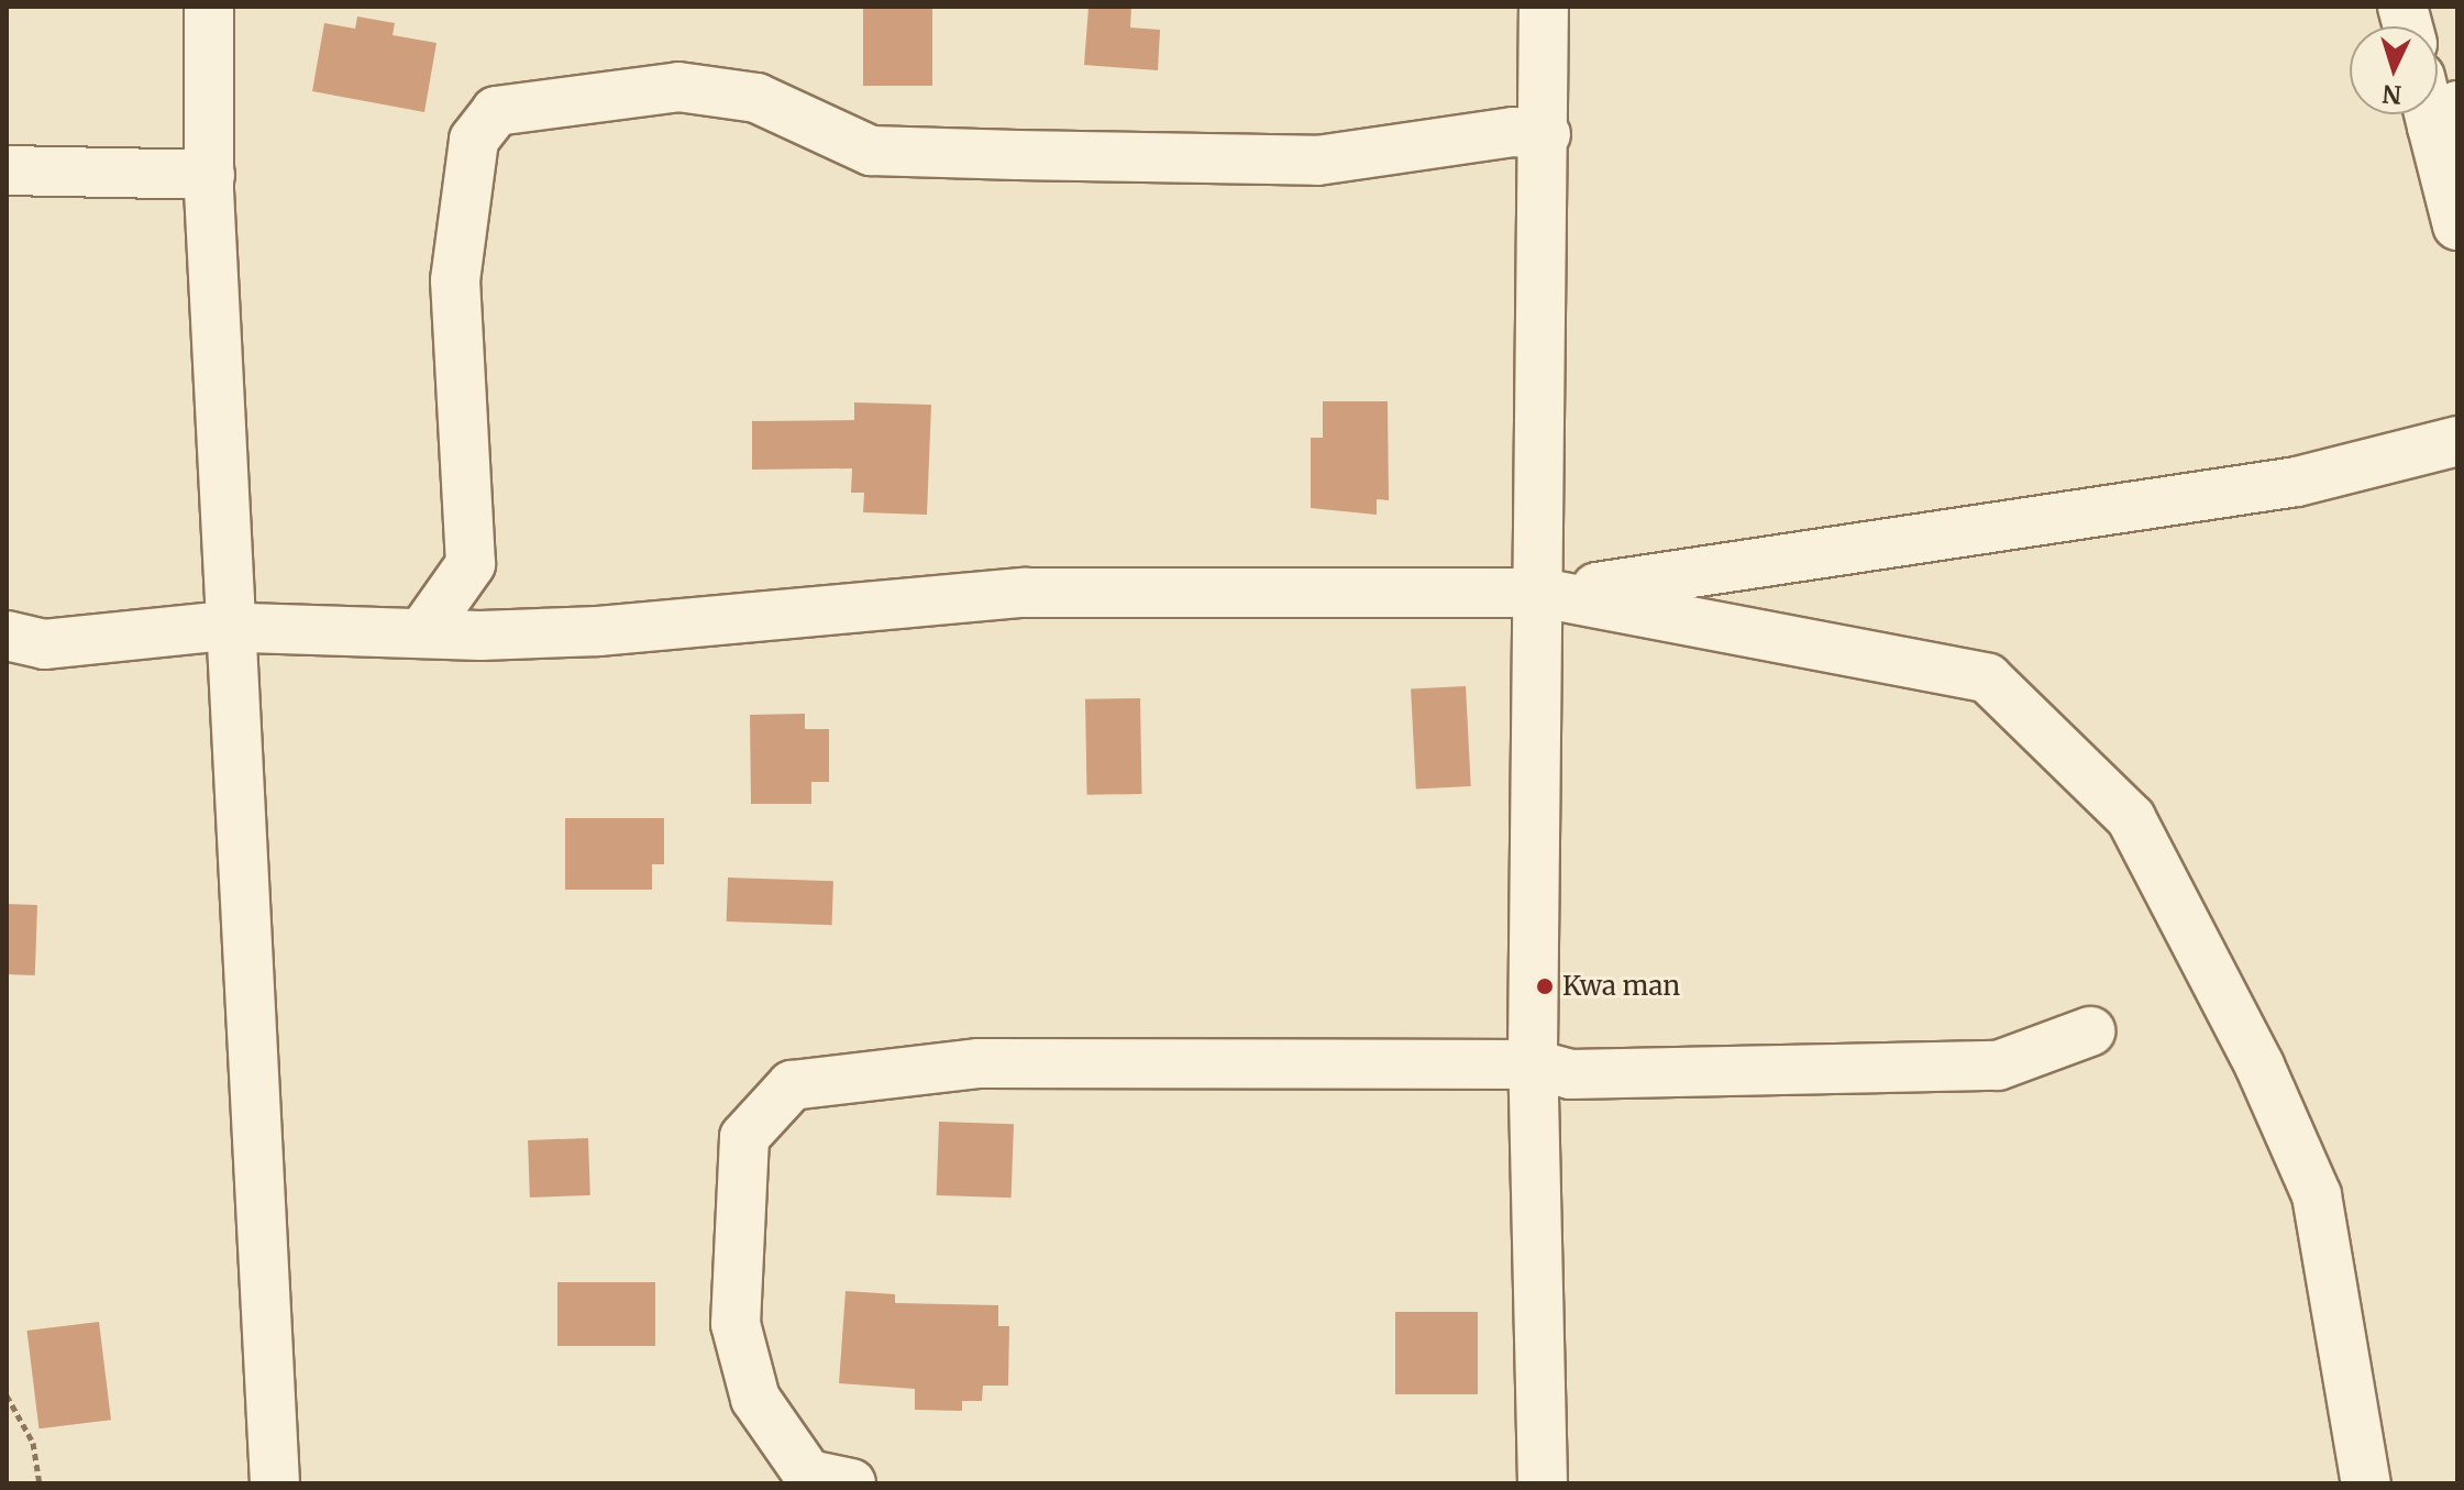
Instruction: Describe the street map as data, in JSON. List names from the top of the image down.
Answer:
{
  "places": ["Kwa man"],
  "north": "bottom"
}
